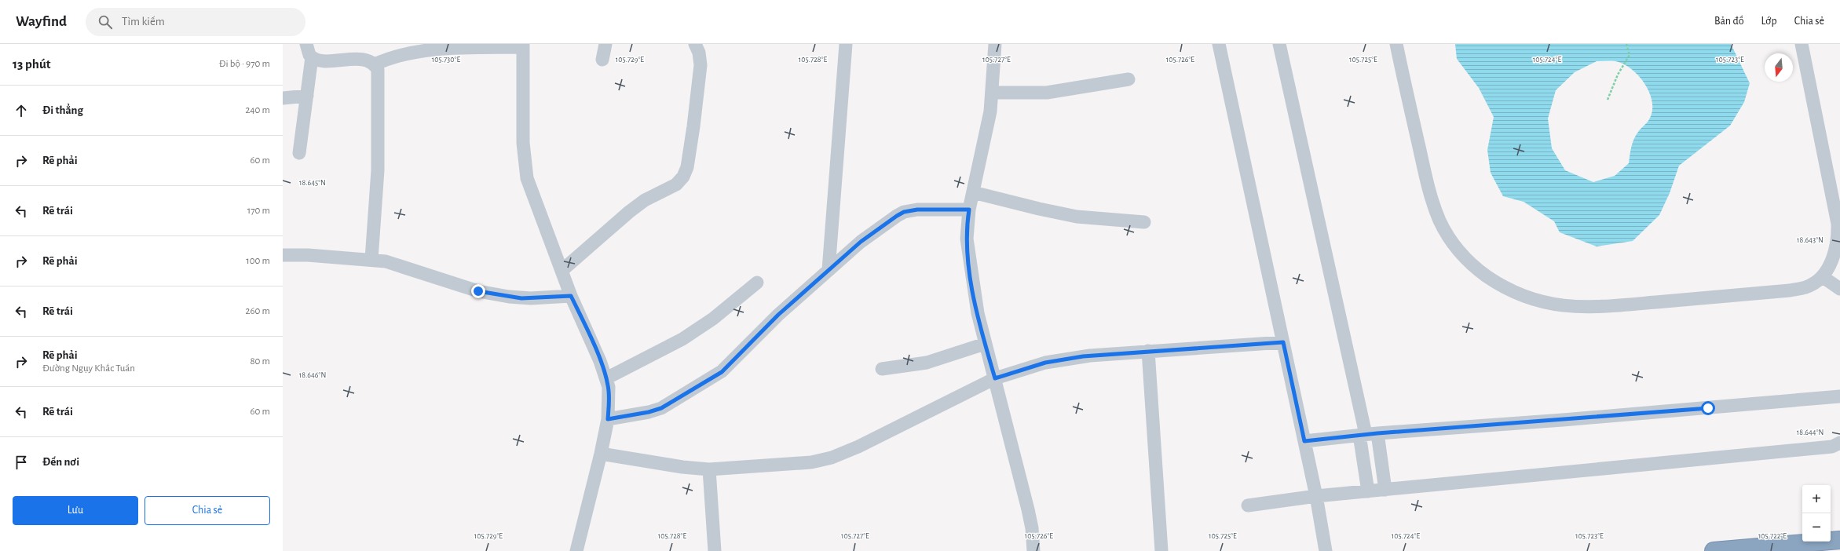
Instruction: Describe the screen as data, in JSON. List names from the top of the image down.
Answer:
{
  "north": "bottom",
  "page": {
    "header": "Wayfind",
    "search": "Tìm kiếm",
    "nav": ["Bản đồ", "Lớp", "Chia sẻ"],
    "heading": ["13 phút", "Đi bộ · 970 m"],
    "list": [
      ["Đi thẳng", "240 m"],
      ["Rẽ phải", "60 m"],
      ["Rẽ trái", "170 m"],
      ["Rẽ phải", "100 m"],
      ["Rẽ trái", "260 m"],
      ["Rẽ phải", "Đường Ngụy Khắc Tuần", "80 m"],
      ["Rẽ trái", "60 m"],
      "Đến nơi"
    ],
    "map_buttons": ["+", "−"],
    "buttons": ["Lưu", "Chia sẻ"]
  },
  "coordinates": [
    "105.730°E",
    "105.729°E",
    "105.728°E",
    "105.727°E",
    "105.726°E",
    "105.725°E",
    "105.724°E",
    "105.723°E",
    "18.645°N",
    "18.643°N",
    "18.646°N",
    "18.644°N",
    "105.722°E"
  ]
}
